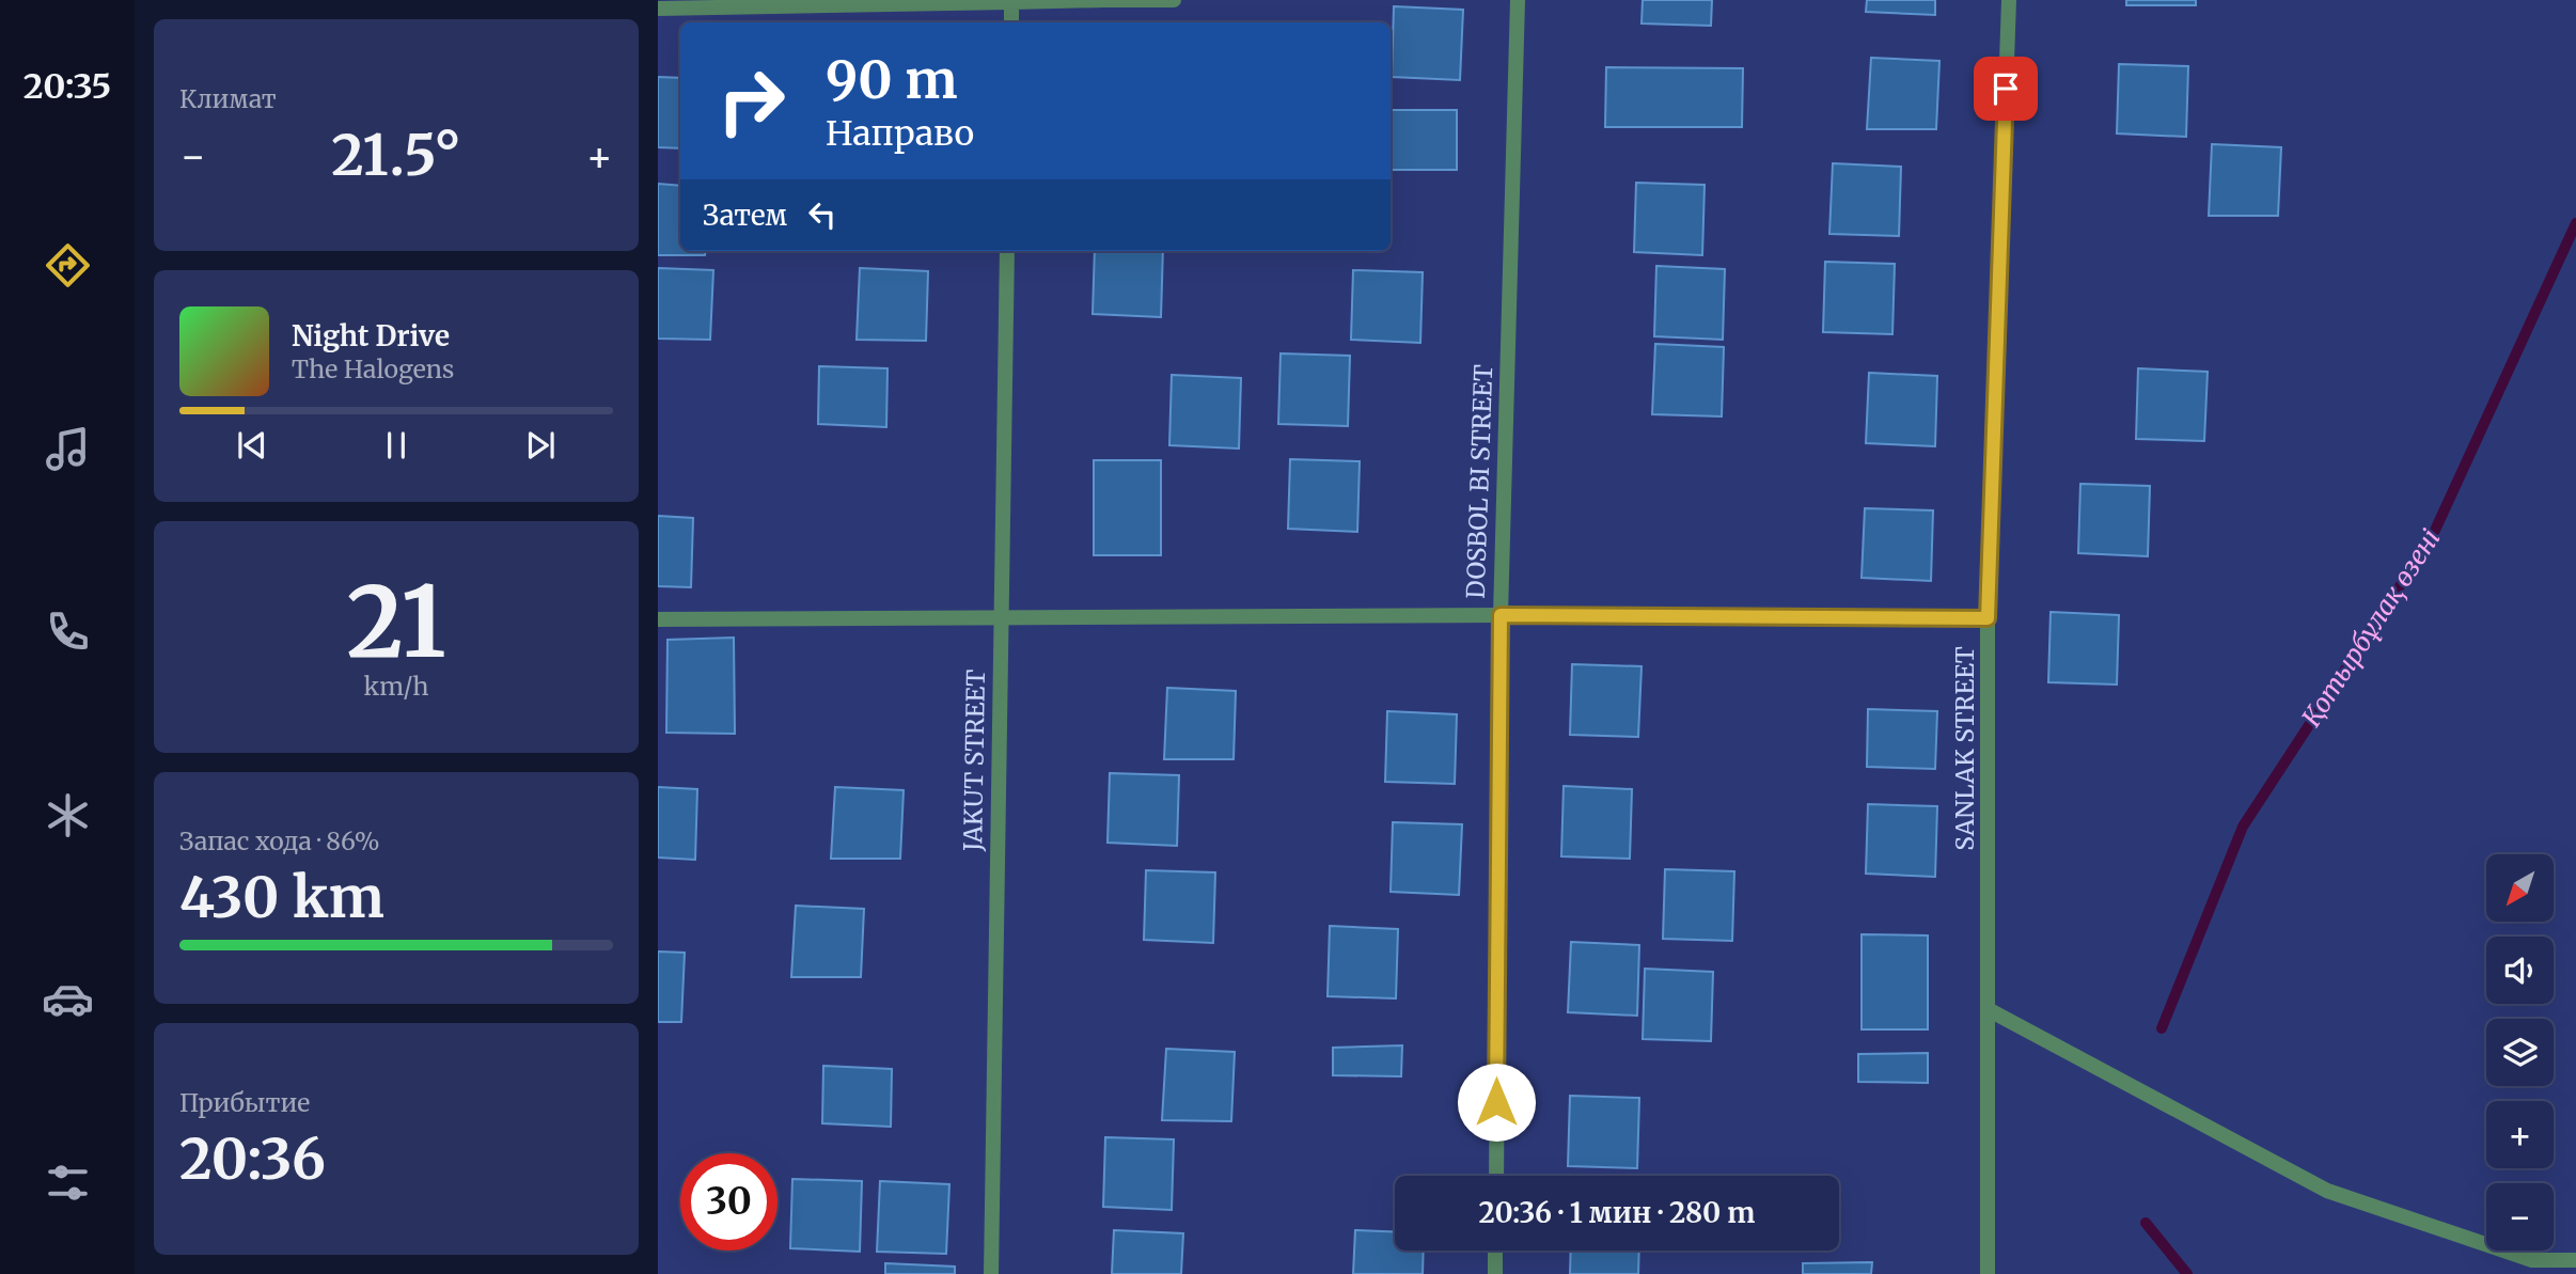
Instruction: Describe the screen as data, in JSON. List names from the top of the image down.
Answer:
{
  "streets": {
    "street": ["DOSBOL BI STREET", "SANLAK STREET", "JAKUT STREET"]
  },
  "water": ["Қотырбұлақ өзені"],
  "north": "bottom left",
  "page": {
    "tabs": "20:35",
    "tile": [
      "Климат",
      ["21", "km/h"],
      ["Запас хода · 86%", "430 km"],
      ["Прибытие", "20:36"]
    ],
    "turn": ["90 m", "Направо"],
    "heat": ["−", "21.5°", "+"],
    "then": "Затем",
    "song": ["Night Drive", "The Halogens"],
    "map_buttons": ["+", "−"],
    "limit": "30",
    "trip": "20:36 · 1 мин · 280 m"
  }
}
